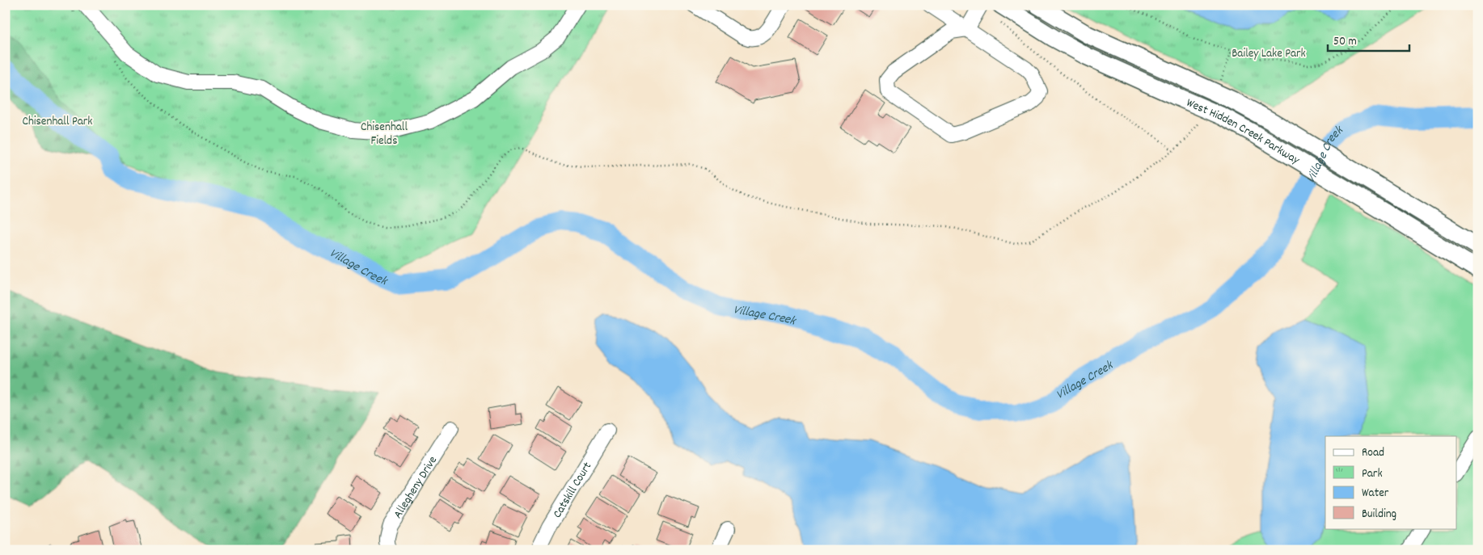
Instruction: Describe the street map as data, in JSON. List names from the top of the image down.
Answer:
{
  "streets": {
    "main road": ["West Hidden Creek Parkway"],
    "street": ["Allegheny Drive", "Catskill Court"]
  },
  "water": ["Village Creek"],
  "parks": ["Bailey Lake Park", "Chisenhall Park", "Chisenhall Fields"],
  "legend": [
    "Road",
    "Park",
    "Water",
    "Building"
  ],
  "scale_bar": "50 m"
}
